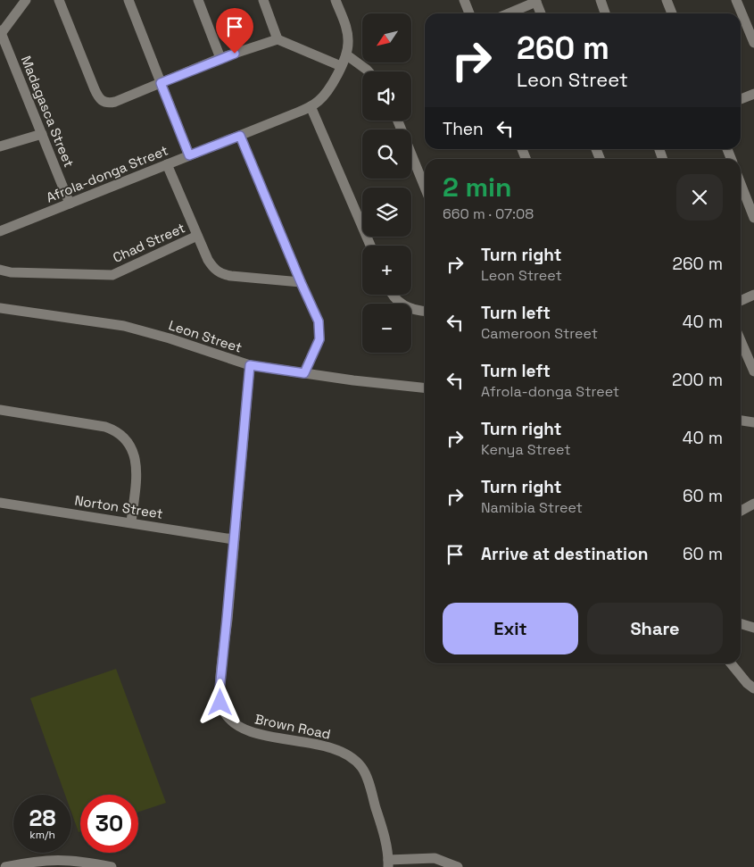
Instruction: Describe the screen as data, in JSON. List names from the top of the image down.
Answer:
{
  "streets": {
    "street": [
      "Madagasca Street",
      "Afrola-donga Street",
      "Chad Street",
      "Leon Street",
      "Norton Street",
      "Brown Road"
    ]
  },
  "crossings": [
    ["Madagasca Street", "Afrola-donga Street"],
    ["Leon Street", "Brown Road"],
    ["Norton Street", "Brown Road"]
  ],
  "north": "bottom left",
  "page": {
    "map_buttons": ["+", "−"],
    "turn": ["260 m", "Leon Street"],
    "then": "Then",
    "heading": ["2 min", "660 m · 07:08"],
    "list": [
      {
        "name": "Turn right",
        "note": "Leon Street",
        "value": "260 m"
      },
      {
        "name": "Turn left",
        "note": "Cameroon Street",
        "value": "40 m"
      },
      {
        "name": "Turn left",
        "note": "Afrola-donga Street",
        "value": "200 m"
      },
      {
        "name": "Turn right",
        "note": "Kenya Street",
        "value": "40 m"
      },
      {
        "name": "Turn right",
        "note": "Namibia Street",
        "value": "60 m"
      },
      {
        "name": "Arrive at destination",
        "value": "60 m"
      }
    ],
    "buttons": ["Exit", "Share"],
    "speed": "28 km/h",
    "limit": "30"
  }
}
